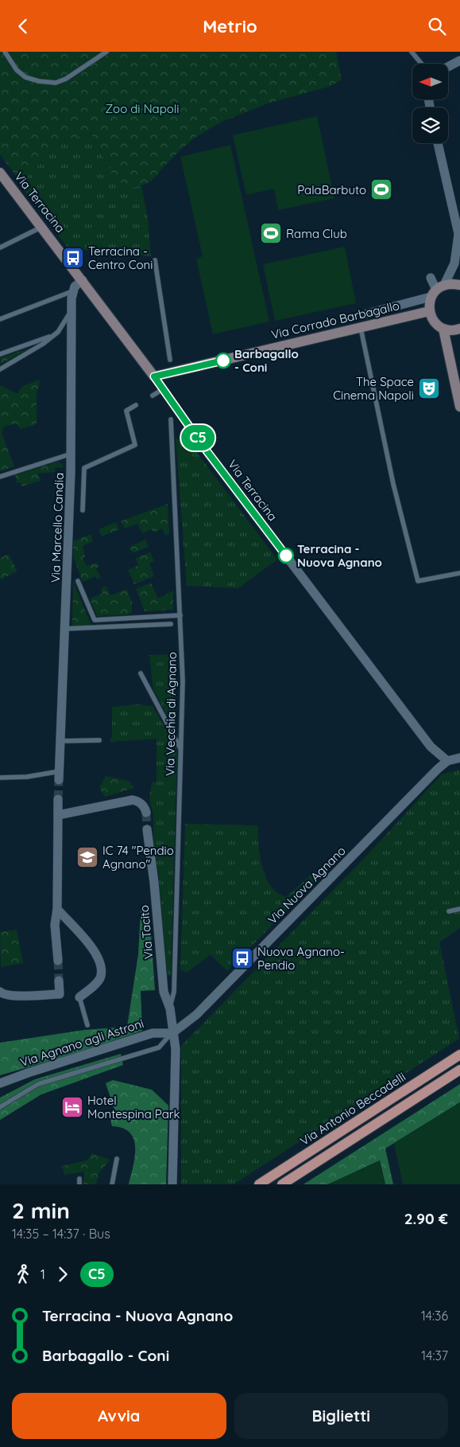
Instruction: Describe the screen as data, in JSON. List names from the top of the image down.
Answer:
{
  "streets": {
    "main road": ["Via Terracina", "Via Corrado Barbagallo", "Via Antonio Beccadelli"],
    "street": [
      "Via Marcello Candia",
      "Via Nuova Agnano",
      "Via Tacito",
      "Via Agnano agli Astroni"
    ],
    "lane": ["Via Vecchia di Agnano"]
  },
  "crossings": [
    ["Via Terracina", "Via Corrado Barbagallo"],
    ["Via Terracina", "Via Nuova Agnano"],
    ["Via Vecchia di Agnano", "Via Tacito"],
    ["Via Nuova Agnano", "Via Tacito"],
    ["Via Nuova Agnano", "Via Agnano agli Astroni"],
    ["Via Tacito", "Via Agnano agli Astroni"]
  ],
  "parks": ["Zoo di Napoli"],
  "places": {
    "sports": ["PalaBarbuto", "Rama Club"],
    "bus stop": ["Terracina - Centro Coni", "Nuova Agnano- Pendio"],
    "other": ["Barbagallo - Coni", "Terracina - Nuova Agnano"],
    "theatre": ["The Space Cinema Napoli"],
    "school or university": ["IC 74 \"Pendio Agnano\""],
    "hotel": ["Hotel Montespina Park"]
  },
  "lines": ["bus line C5"],
  "north": "left",
  "page": {
    "header": "Metrio",
    "on_map": "C5",
    "heading": ["2 min", "14:35 – 14:37 · Bus", "2.90 €"],
    "legs": ["1", "C5"],
    "list": [
      {
        "name": "Terracina - Nuova Agnano",
        "value": "14:36"
      },
      {
        "name": "Barbagallo - Coni",
        "value": "14:37"
      }
    ],
    "buttons": ["Avvia", "Biglietti"]
  }
}
